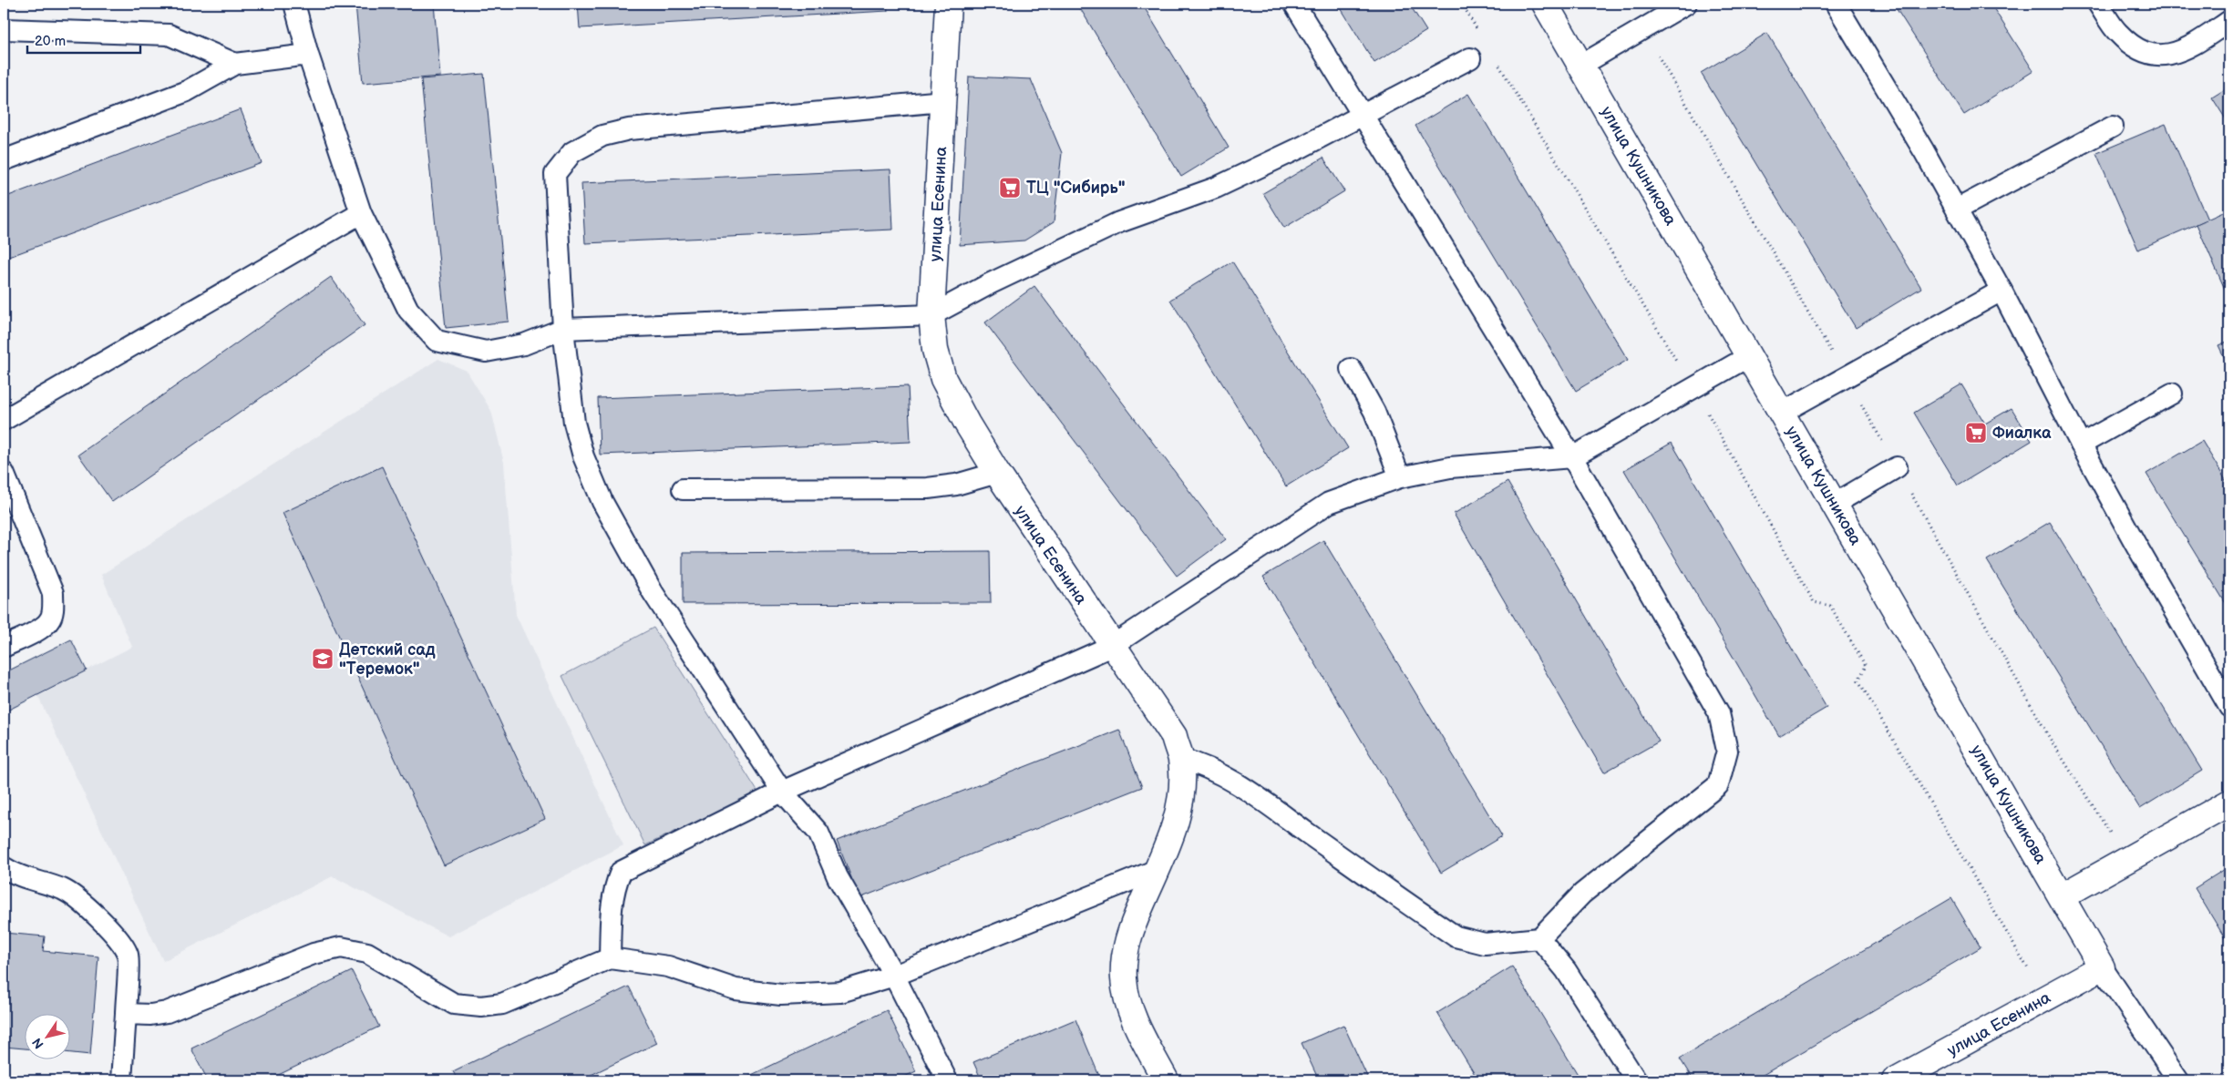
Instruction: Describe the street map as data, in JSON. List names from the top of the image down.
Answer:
{
  "streets": {
    "street": ["улица Кушникова", "улица Есенина"]
  },
  "crossings": [
    ["улица Кушникова", "улица Есенина"]
  ],
  "places": {
    "supermarket": ["ТЦ \"Сибирь\"", "Фиалка"],
    "school or university": ["Детский сад \"Теремок\""]
  },
  "scale_bar": "20 m",
  "north": "bottom left"
}
